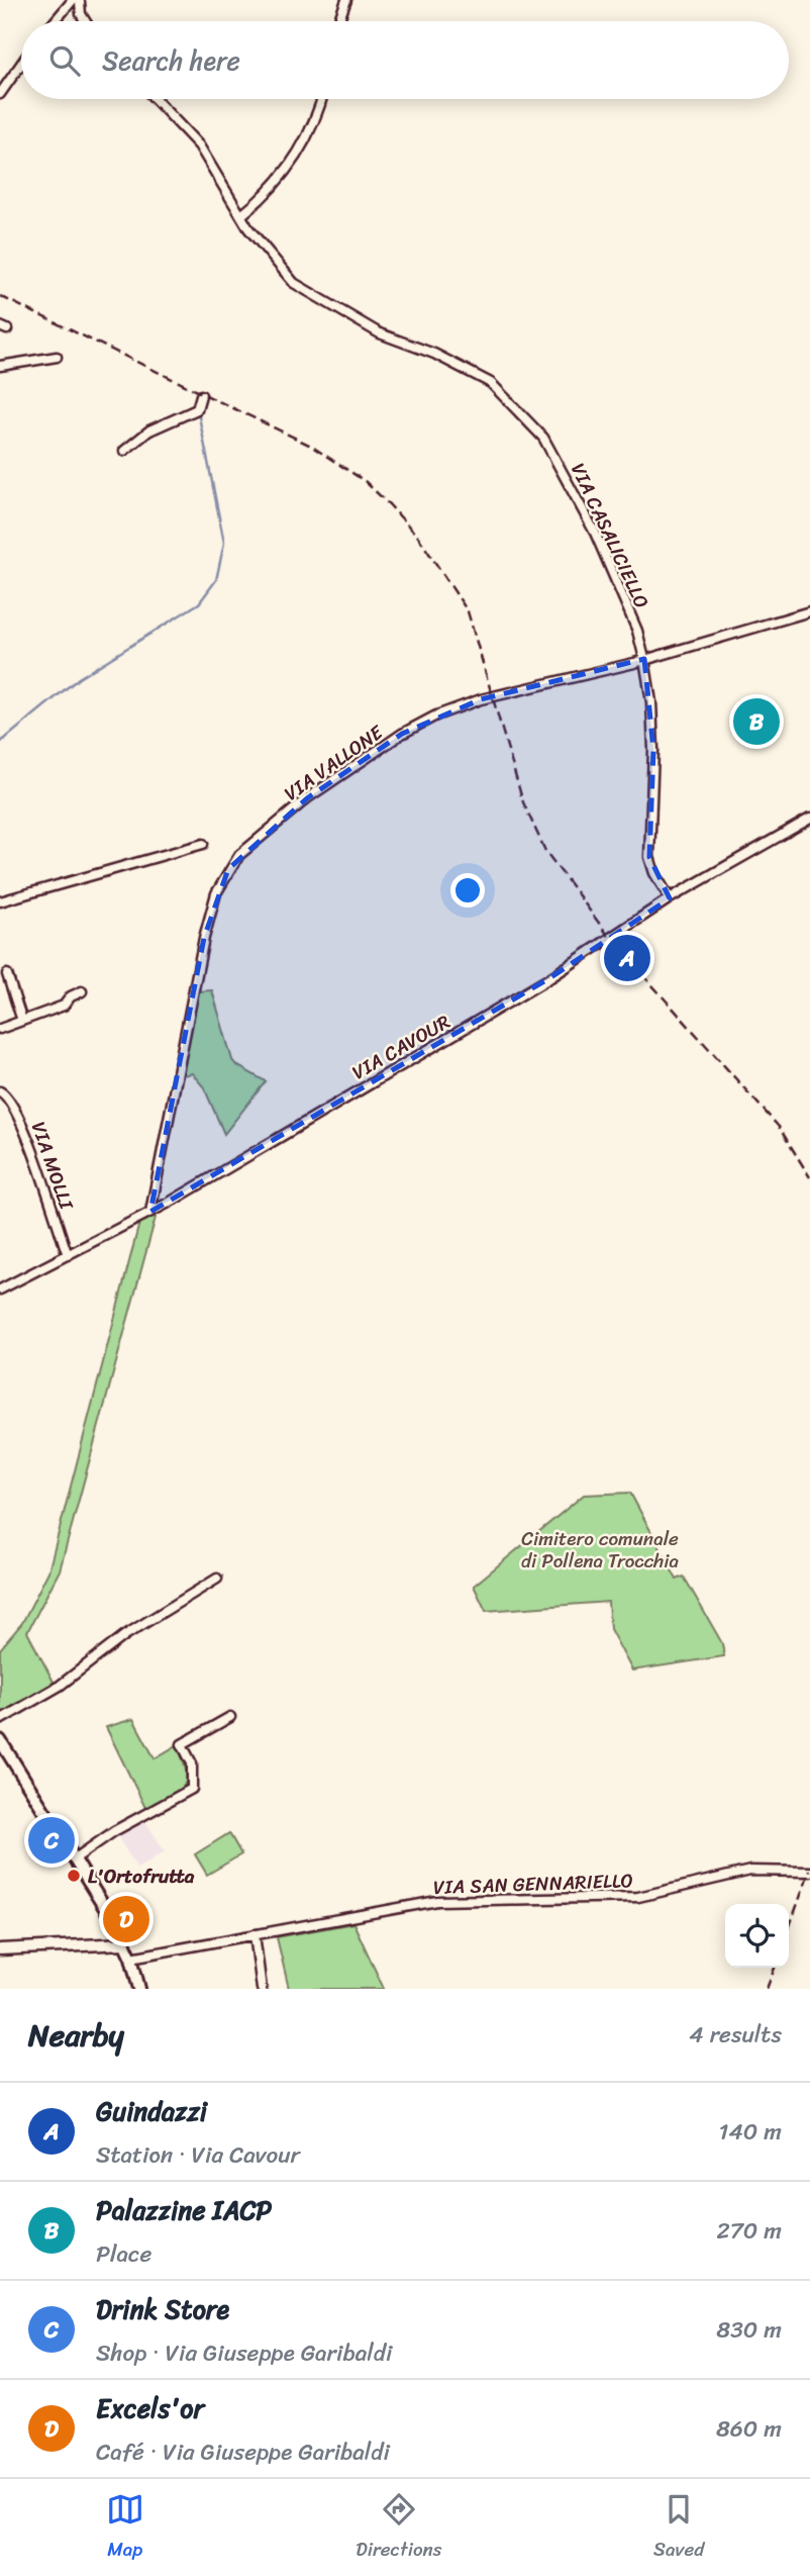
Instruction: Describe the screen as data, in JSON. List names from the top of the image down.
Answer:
{
  "streets": {
    "street": [
      "VIA CASALICIELLO",
      "VIA VALLONE",
      "VIA CAVOUR",
      "VIA MOLLI",
      "VIA SAN GENNARIELLO"
    ]
  },
  "crossings": [
    ["VIA CASALICIELLO", "VIA VALLONE"],
    ["VIA CASALICIELLO", "VIA CAVOUR"],
    ["VIA VALLONE", "VIA CAVOUR"],
    ["VIA CAVOUR", "VIA MOLLI"]
  ],
  "parks": ["Cimitero comunale di Pollena Trocchia"],
  "places": ["L'Ortofrutta"],
  "page": {
    "search": "Search here",
    "pins": [
      "B",
      "A",
      "C",
      "D"
    ],
    "heading": ["Nearby", "4 results"],
    "list": [
      {
        "mark": "A",
        "name": "Guindazzi",
        "note": "Station · Via Cavour",
        "value": "140 m"
      },
      {
        "mark": "B",
        "name": "Palazzine IACP",
        "note": "Place",
        "value": "270 m"
      },
      {
        "mark": "C",
        "name": "Drink Store",
        "note": "Shop · Via Giuseppe Garibaldi",
        "value": "830 m"
      },
      {
        "mark": "D",
        "name": "Excels'or",
        "note": "Café · Via Giuseppe Garibaldi",
        "value": "860 m"
      }
    ],
    "nav": ["Map", "Directions", "Saved"]
  }
}
